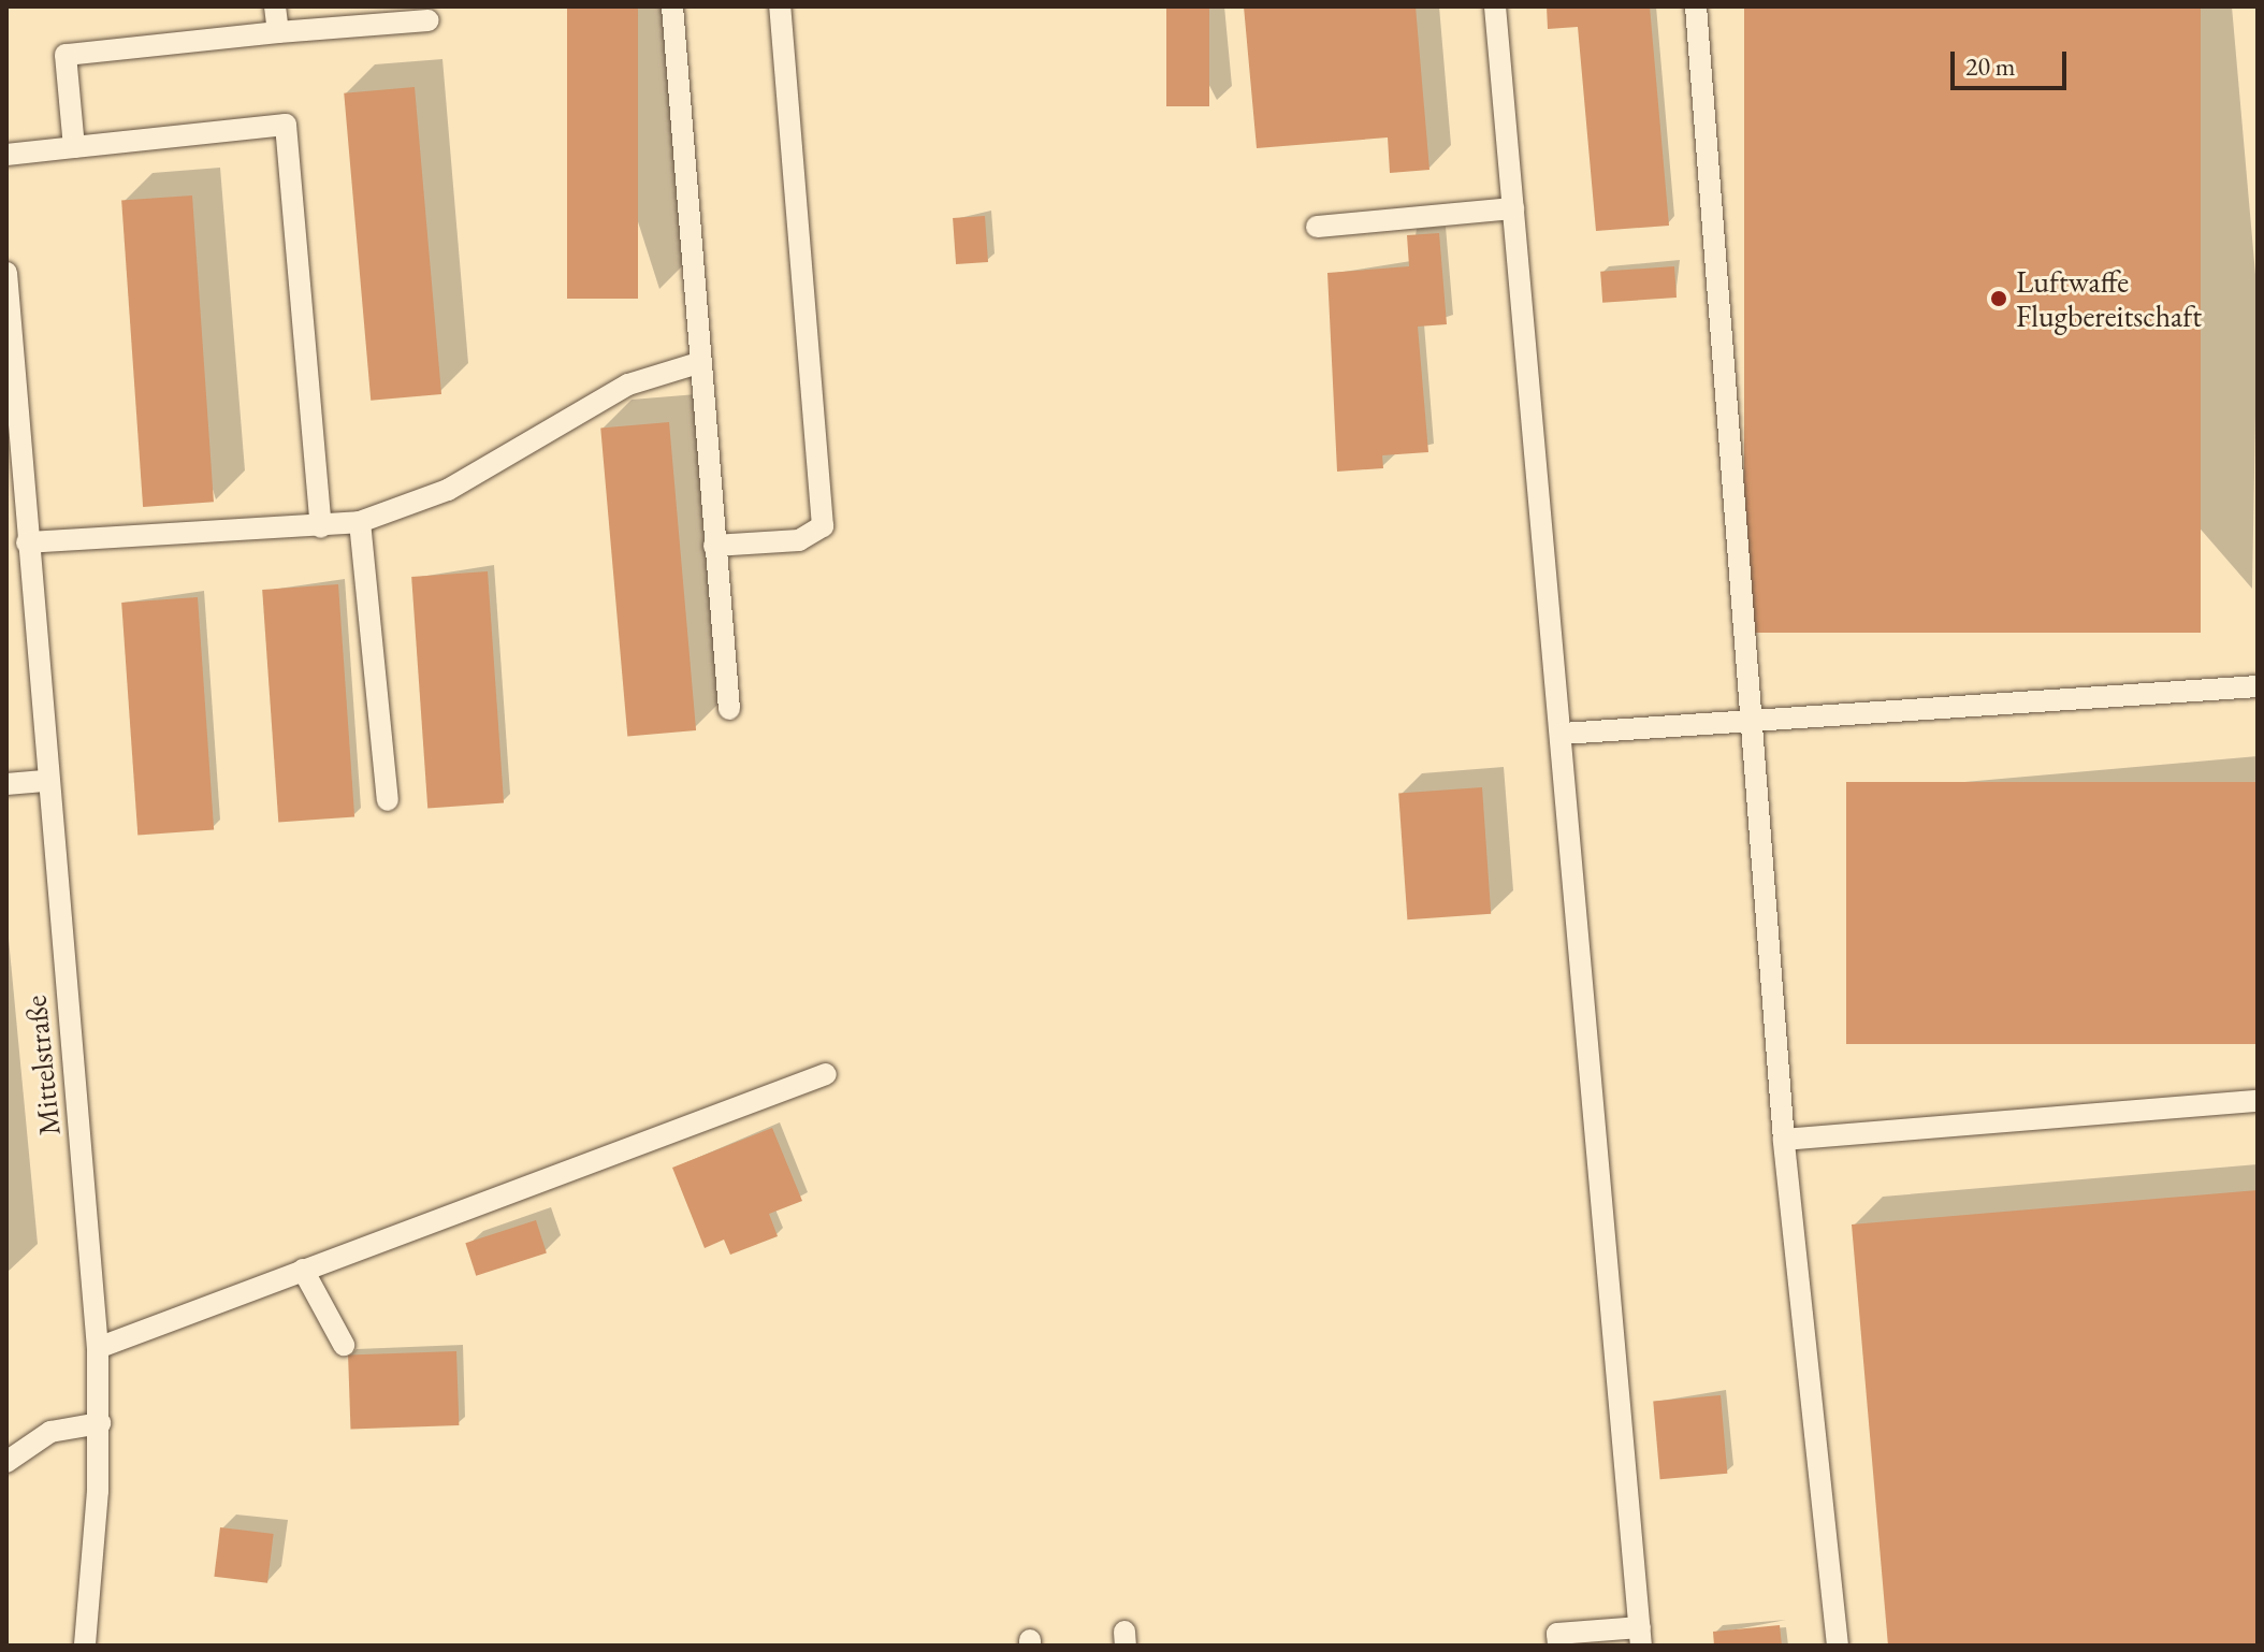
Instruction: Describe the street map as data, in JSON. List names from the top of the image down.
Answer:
{
  "streets": {
    "lane": ["Mittelstraße"]
  },
  "places": ["Luftwaffe Flugbereitschaft"],
  "scale_bar": "20 m"
}
